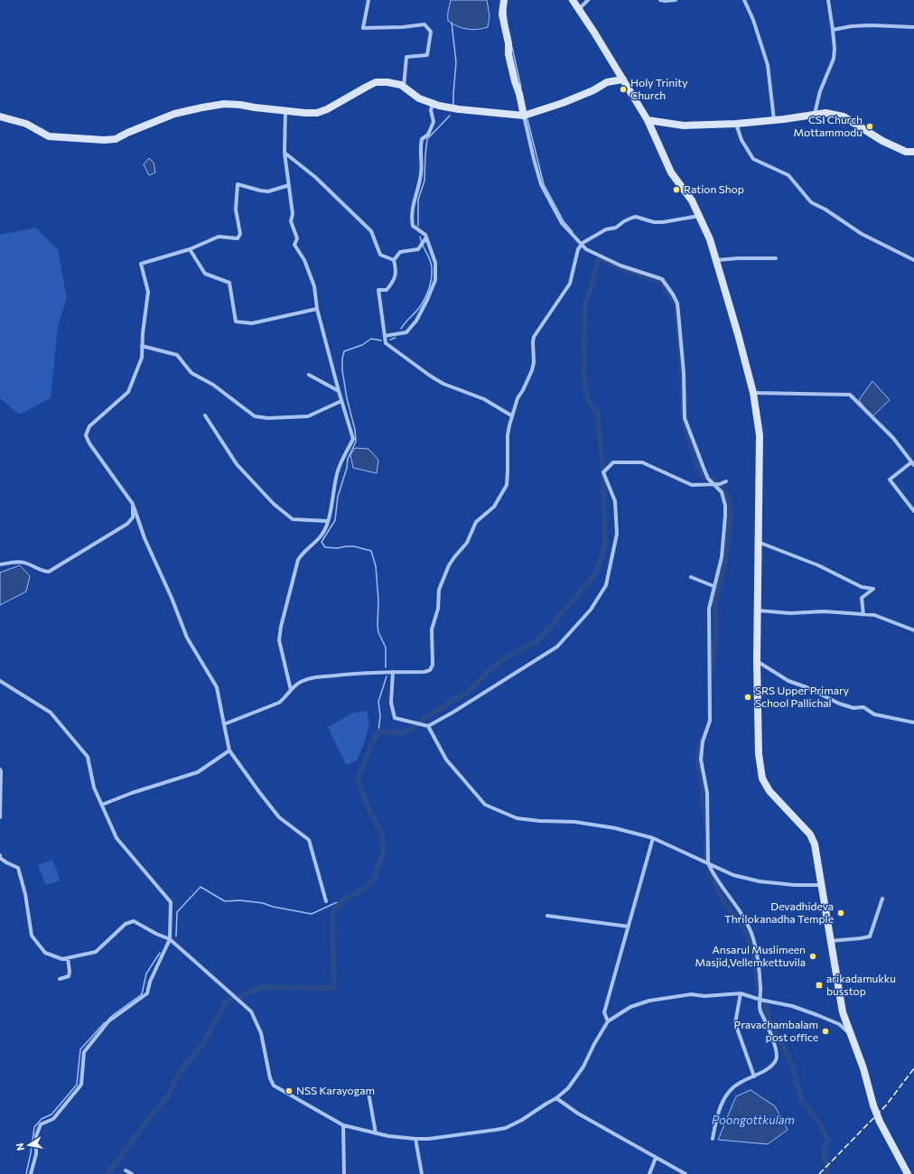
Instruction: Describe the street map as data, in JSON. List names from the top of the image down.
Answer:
{
  "water": ["Poongottkulam"],
  "places": {
    "other": [
      "Holy Trinity Church",
      "CSI Church Mottammodu",
      "Ration Shop",
      "SRS Upper Primary School Pallichal",
      "Devadhideva Thrilokanadha Temple",
      "Ansarul Muslimeen Masjid,Vellemkettuvila",
      "Pravachambalam post office",
      "NSS Karayogam"
    ],
    "transit": ["arikadamukku busstop"]
  },
  "north": "left"
}
